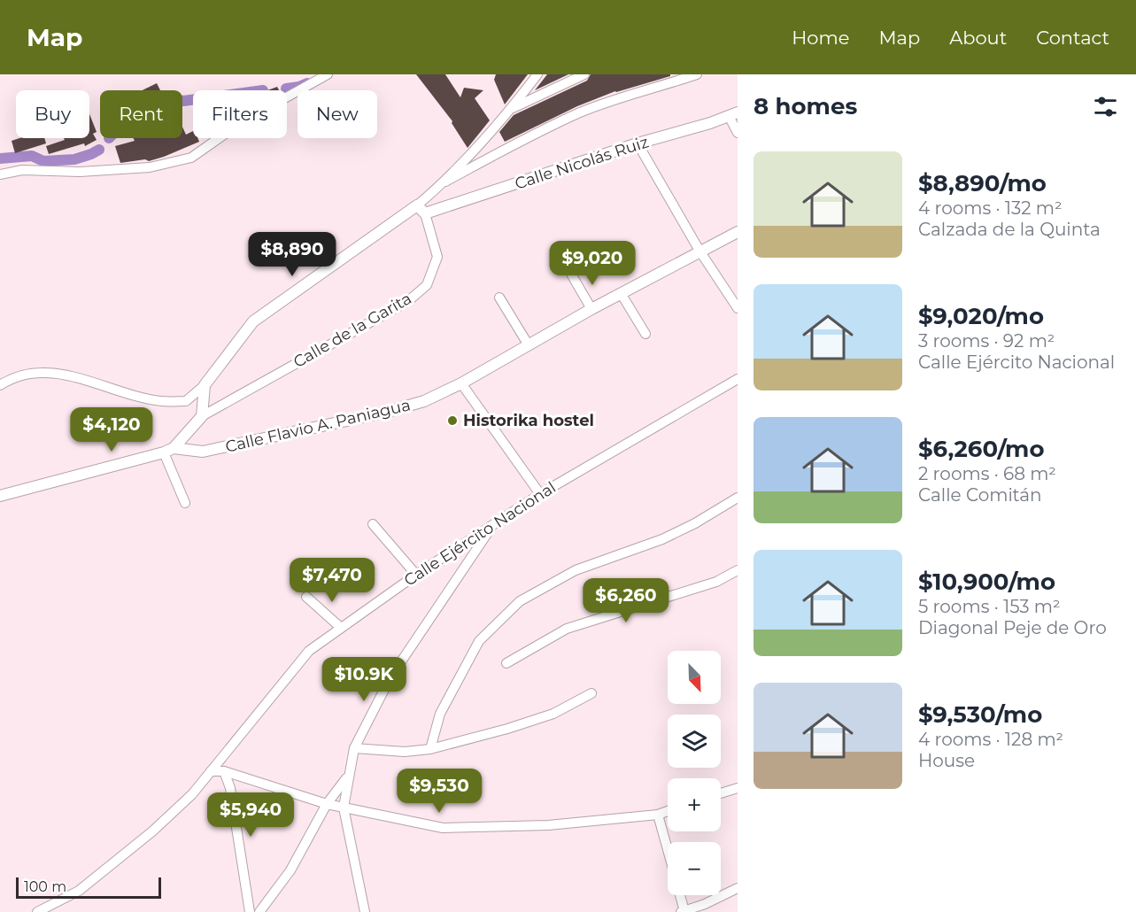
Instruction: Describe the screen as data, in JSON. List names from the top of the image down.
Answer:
{
  "streets": {
    "street": [
      "Calle Nicolás Ruiz",
      "Calle de la Garita",
      "Calle Flavio A. Paniagua",
      "Calle Ejército Nacional"
    ]
  },
  "crossings": [
    ["Calle Nicolás Ruiz", "Calle de la Garita"],
    ["Calle de la Garita", "Calle Flavio A. Paniagua"]
  ],
  "places": ["Historika hostel"],
  "scale_bar": "100 m",
  "north": "bottom right",
  "page": {
    "header": "Map",
    "nav": [
      "Home",
      "Map",
      "About",
      "Contact"
    ],
    "heading": "8 homes",
    "chip": [
      "Buy",
      "Rent",
      "Filters",
      "New"
    ],
    "list": [
      {
        "name": "$8,890/mo",
        "note": "4 rooms · 132 m² · Calzada de la Quinta"
      },
      {
        "name": "$9,020/mo",
        "note": "3 rooms · 92 m² · Calle Ejército Nacional"
      },
      {
        "name": "$6,260/mo",
        "note": "2 rooms · 68 m² · Calle Comitán"
      },
      {
        "name": "$10,900/mo",
        "note": "5 rooms · 153 m² · Diagonal Peje de Oro"
      },
      {
        "name": "$9,530/mo",
        "note": "4 rooms · 128 m² · House"
      }
    ],
    "price": [
      "$8,890",
      "$9,020",
      "$4,120",
      "$7,470",
      "$6,260",
      "$10.9K",
      "$9,530",
      "$5,940"
    ],
    "map_buttons": ["+", "−"],
    "scale": "100 m"
  }
}
